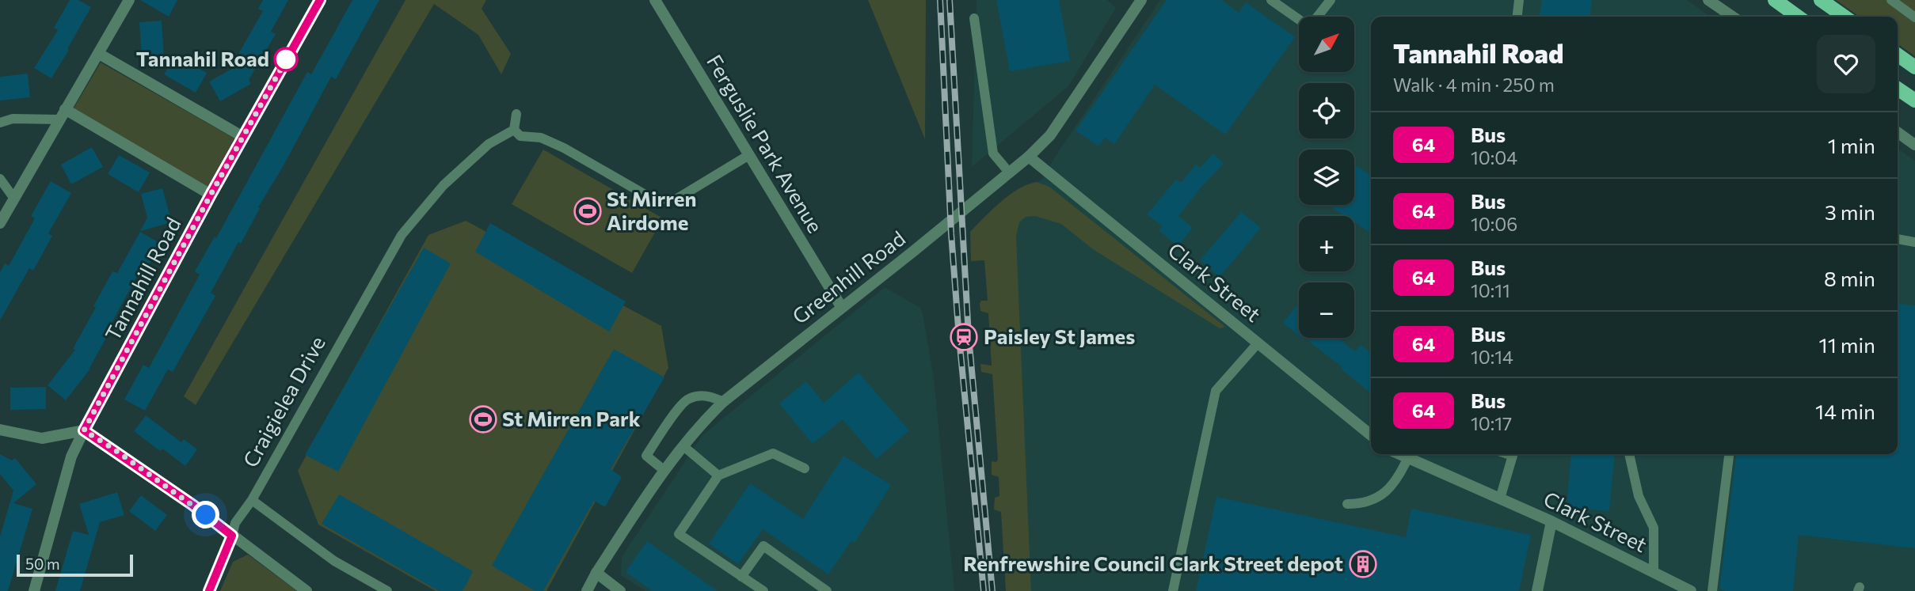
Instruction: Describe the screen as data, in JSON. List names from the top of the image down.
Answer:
{
  "streets": {
    "street": [
      "Ferguslie Park Avenue",
      "Greenhill Road",
      "Tannahill Road",
      "Clark Street",
      "Craigielea Drive"
    ]
  },
  "crossings": [
    ["Ferguslie Park Avenue", "Greenhill Road"],
    ["Greenhill Road", "Clark Street"]
  ],
  "places": {
    "other": ["Tannahil Road"],
    "sports": ["St Mirren Airdome", "St Mirren Park"],
    "station": ["Paisley St James"],
    "building": ["Renfrewshire Council Clark Street depot"]
  },
  "lines": ["bus line 64"],
  "scale_bar": "50 m",
  "north": "top right",
  "page": {
    "map_buttons": ["+", "−"],
    "heading": ["Tannahil Road", "Walk · 4 min · 250 m"],
    "list": [
      {
        "mark": "64",
        "name": "Bus",
        "note": "10:04",
        "value": "1 min"
      },
      {
        "mark": "64",
        "name": "Bus",
        "note": "10:06",
        "value": "3 min"
      },
      {
        "mark": "64",
        "name": "Bus",
        "note": "10:11",
        "value": "8 min"
      },
      {
        "mark": "64",
        "name": "Bus",
        "note": "10:14",
        "value": "11 min"
      },
      {
        "mark": "64",
        "name": "Bus",
        "note": "10:17",
        "value": "14 min"
      }
    ],
    "scale": "50 m"
  }
}
